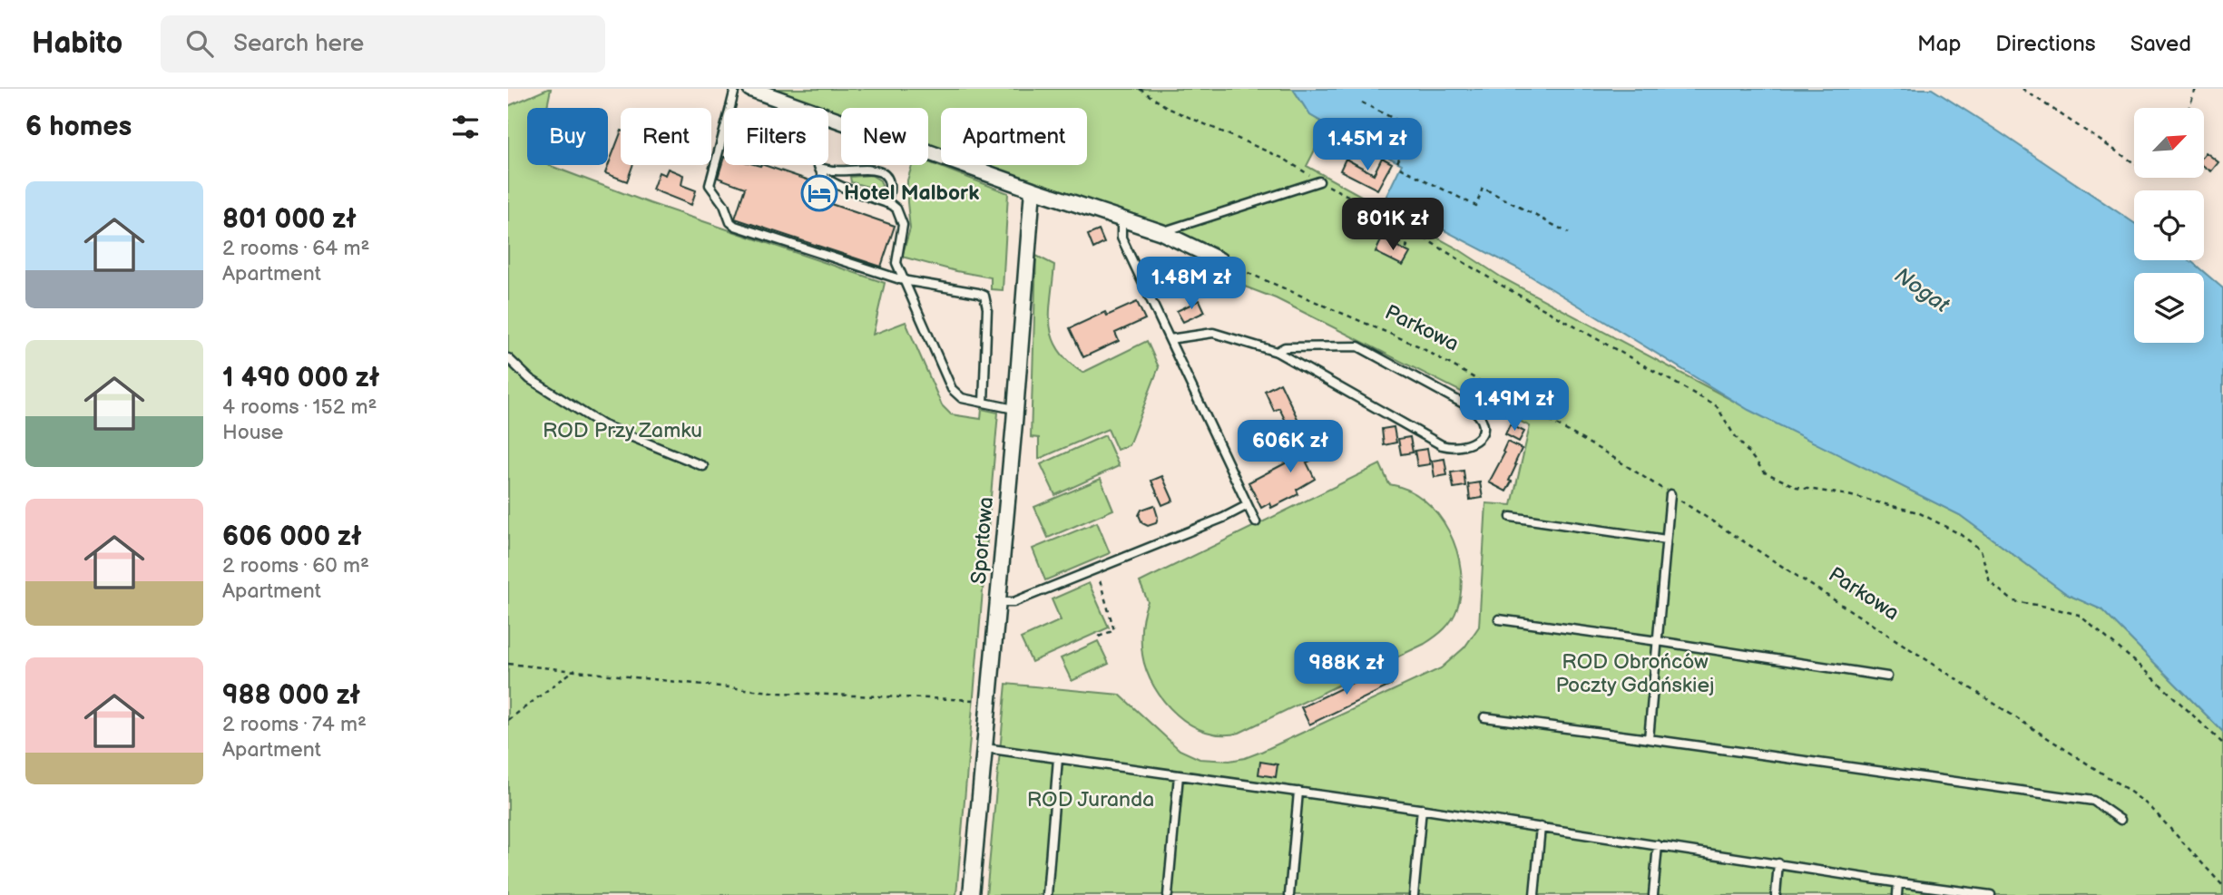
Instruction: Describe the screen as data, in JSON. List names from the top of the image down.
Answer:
{
  "streets": {
    "street": ["Sportowa"],
    "path": ["Parkowa"]
  },
  "water": ["Nogat"],
  "parks": ["ROD Przy Zamku", "ROD Obrońców Poczty Gdańskiej", "ROD Juranda"],
  "places": {
    "hotel": ["Hotel Malbork"]
  },
  "north": "top right",
  "page": {
    "header": "Habito",
    "search": "Search here",
    "nav": ["Map", "Directions", "Saved"],
    "heading": "6 homes",
    "chip": [
      "Buy",
      "Rent",
      "Filters",
      "New",
      "Apartment"
    ],
    "price": [
      "1.45M zł",
      "801K zł",
      "1.48M zł",
      "1.49M zł",
      "606K zł",
      "988K zł"
    ],
    "list": [
      {
        "name": "801 000 zł",
        "note": "2 rooms · 64 m² · Apartment"
      },
      {
        "name": "1 490 000 zł",
        "note": "4 rooms · 152 m² · House"
      },
      {
        "name": "606 000 zł",
        "note": "2 rooms · 60 m² · Apartment"
      },
      {
        "name": "988 000 zł",
        "note": "2 rooms · 74 m² · Apartment"
      }
    ]
  }
}
